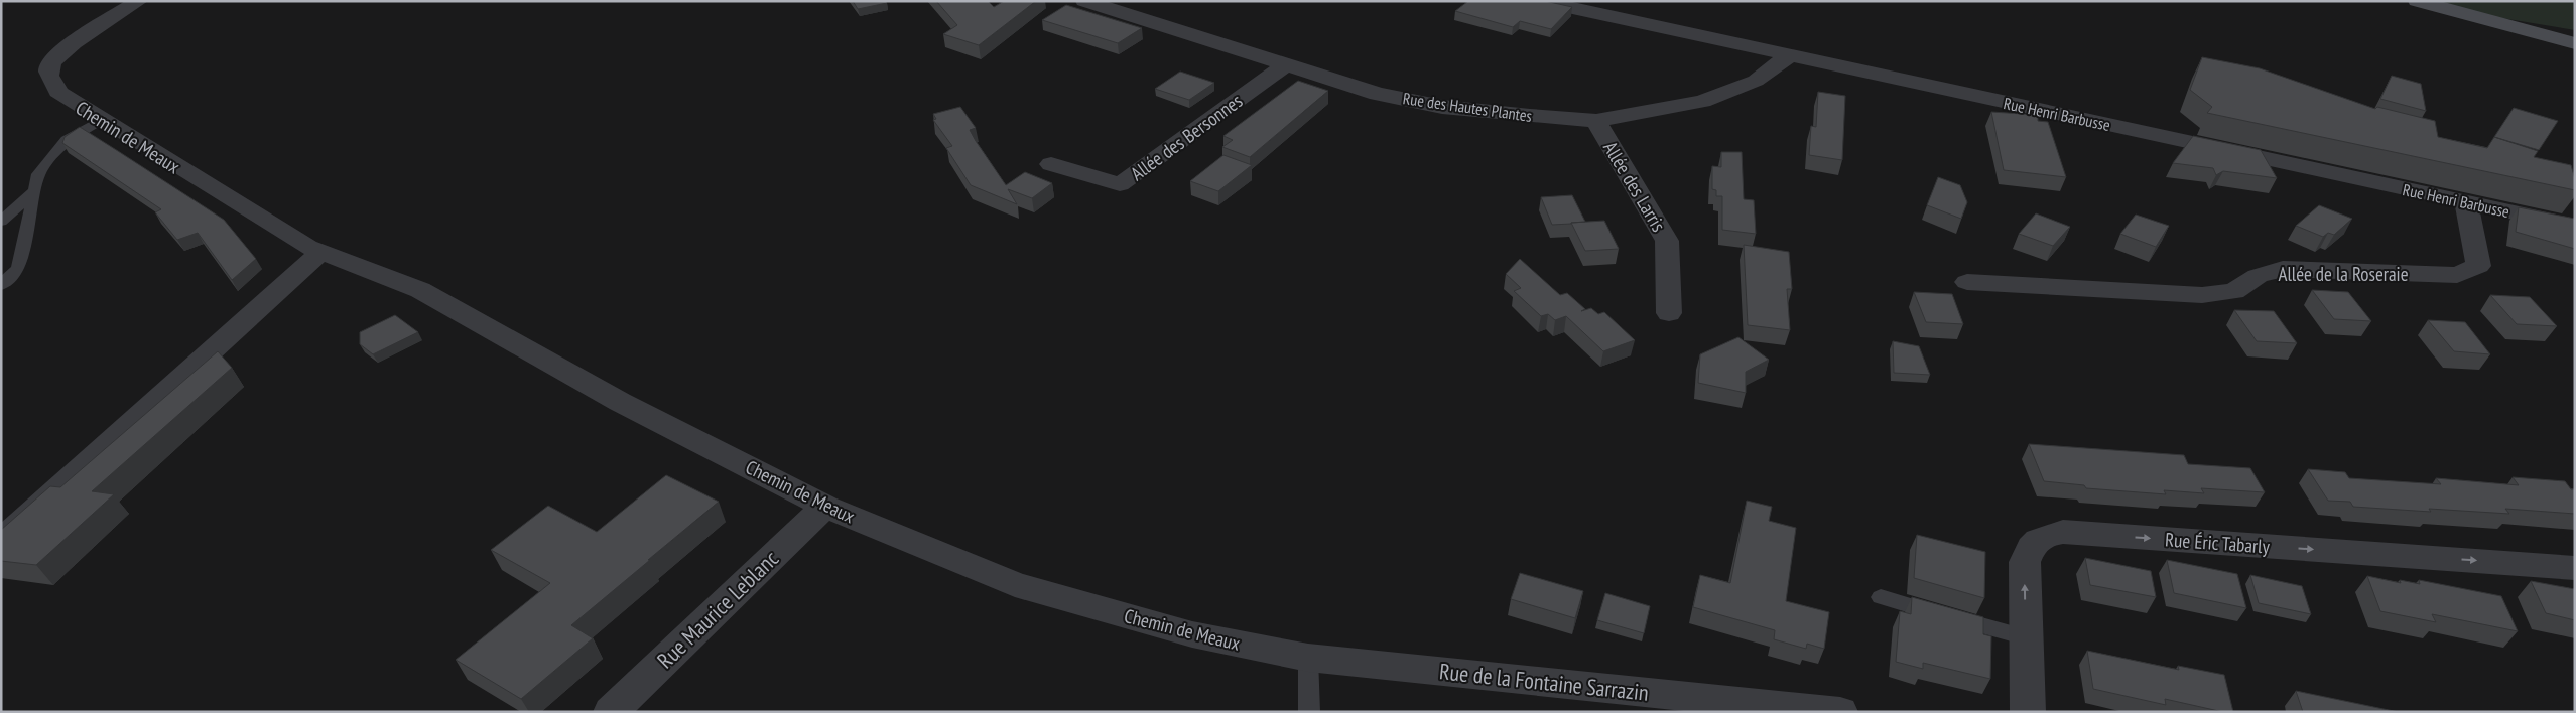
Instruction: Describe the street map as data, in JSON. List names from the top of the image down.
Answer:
{
  "streets": {
    "street": [
      "Rue des Hautes Plantes",
      "Rue Henri Barbusse",
      "Chemin de Meaux",
      "Allée des Bersonnes",
      "Allée des Larris",
      "Allée de la Roseraie",
      "Rue Éric Tabarly",
      "Rue Maurice Leblanc",
      "Rue de la Fontaine Sarrazin"
    ]
  },
  "crossings": [
    ["Rue des Hautes Plantes", "Rue Henri Barbusse"],
    ["Rue des Hautes Plantes", "Allée des Bersonnes"],
    ["Rue des Hautes Plantes", "Allée des Larris"],
    ["Rue Henri Barbusse", "Allée de la Roseraie"],
    ["Chemin de Meaux", "Rue Maurice Leblanc"],
    ["Chemin de Meaux", "Rue de la Fontaine Sarrazin"]
  ],
  "one_way": ["Rue Éric Tabarly"]
}
